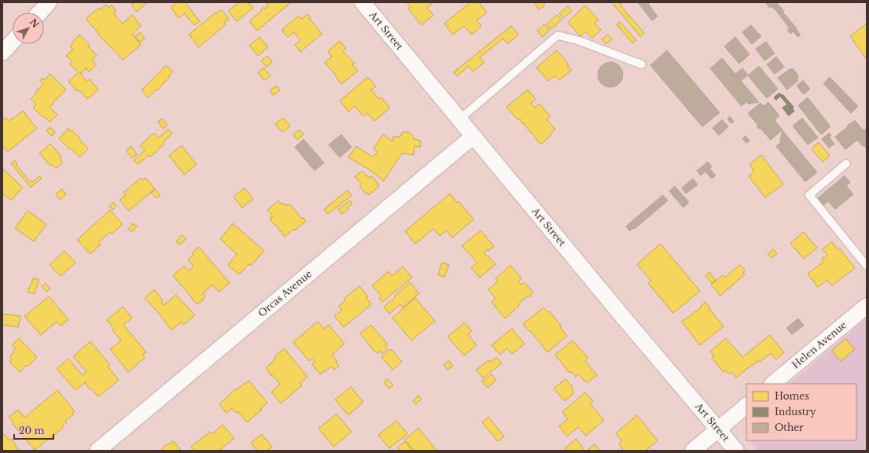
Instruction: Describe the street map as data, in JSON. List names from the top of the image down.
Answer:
{
  "streets": {
    "street": ["Art Street", "Orcas Avenue", "Helen Avenue"]
  },
  "crossings": [
    ["Art Street", "Orcas Avenue"]
  ],
  "legend": ["Homes", "Industry", "Other"],
  "scale_bar": "20 m",
  "north": "top right"
}
